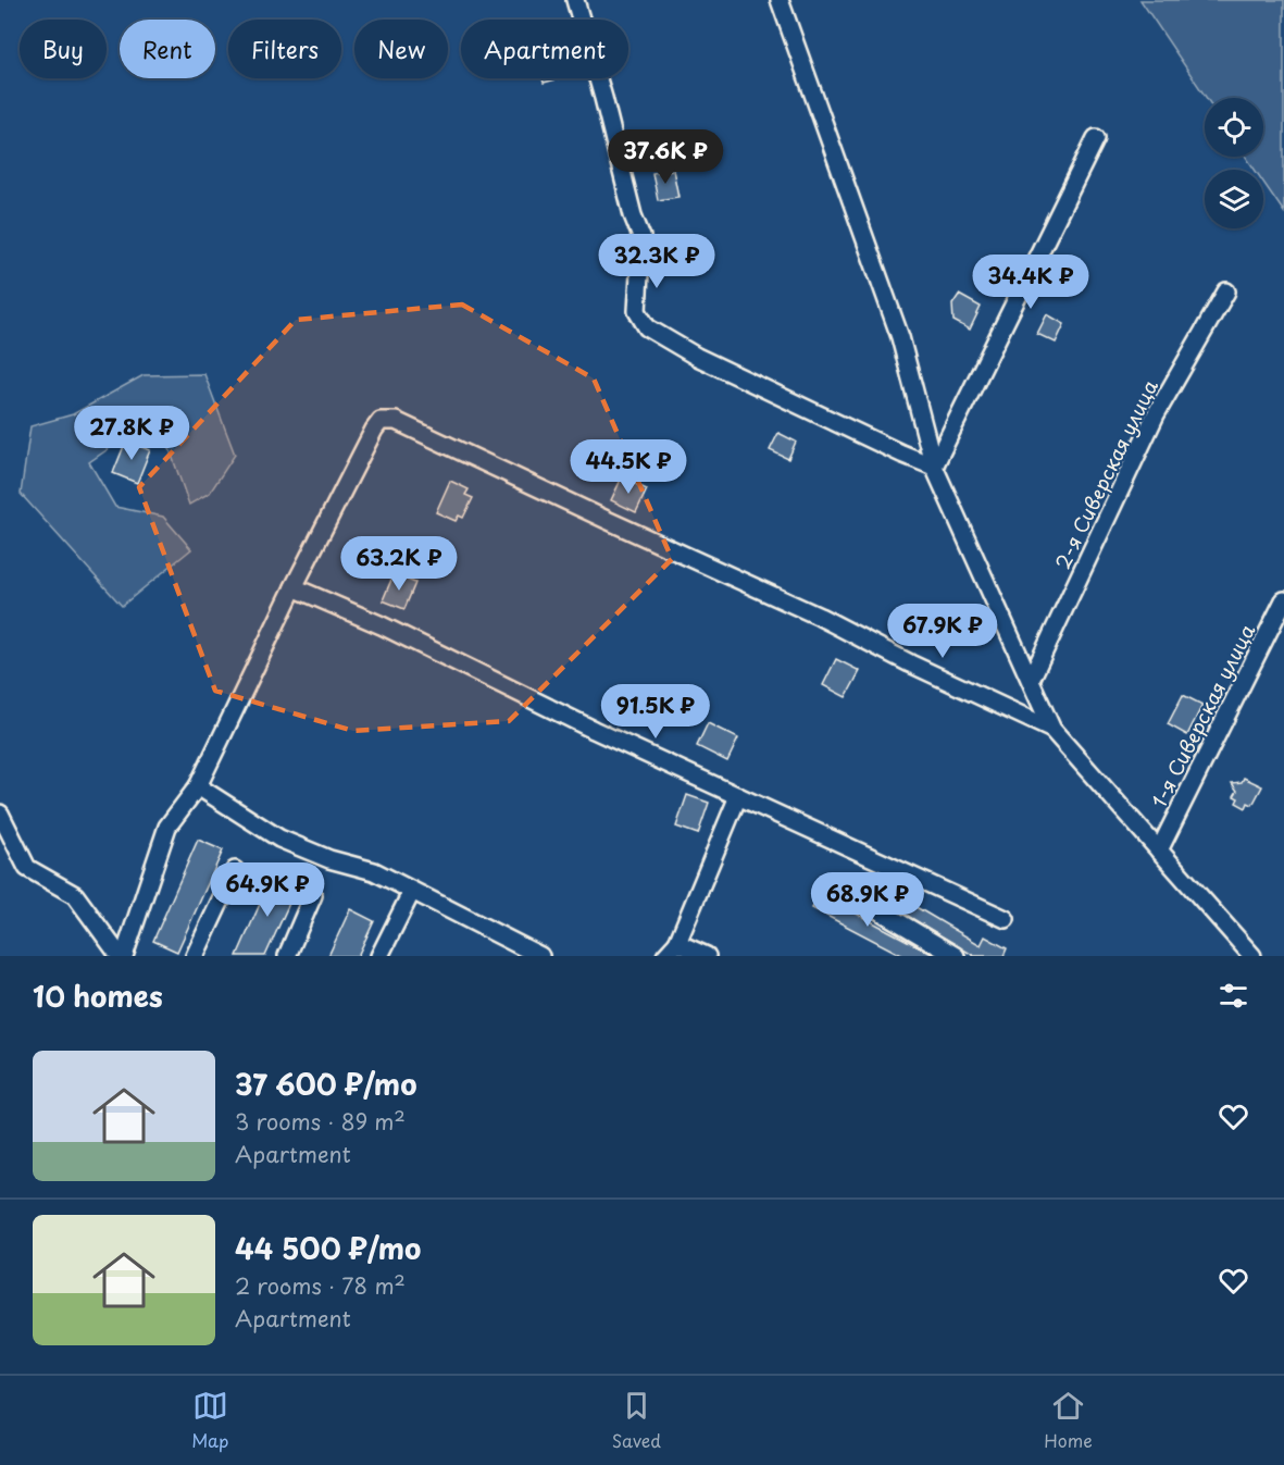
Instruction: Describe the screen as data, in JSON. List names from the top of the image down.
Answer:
{
  "streets": {
    "street": ["2-я Сиверская улица", "1-я Сиверская улица"]
  },
  "page": {
    "chip": [
      "Buy",
      "Rent",
      "Filters",
      "New",
      "Apartment"
    ],
    "price": [
      "37.6K ₽",
      "32.3K ₽",
      "34.4K ₽",
      "27.8K ₽",
      "44.5K ₽",
      "63.2K ₽",
      "67.9K ₽",
      "91.5K ₽",
      "64.9K ₽",
      "68.9K ₽"
    ],
    "heading": "10 homes",
    "list": [
      {
        "name": "37 600 ₽/mo",
        "note": "3 rooms · 89 m² · Apartment"
      },
      {
        "name": "44 500 ₽/mo",
        "note": "2 rooms · 78 m² · Apartment"
      }
    ],
    "tabs": ["Map", "Saved", "Home"]
  }
}
